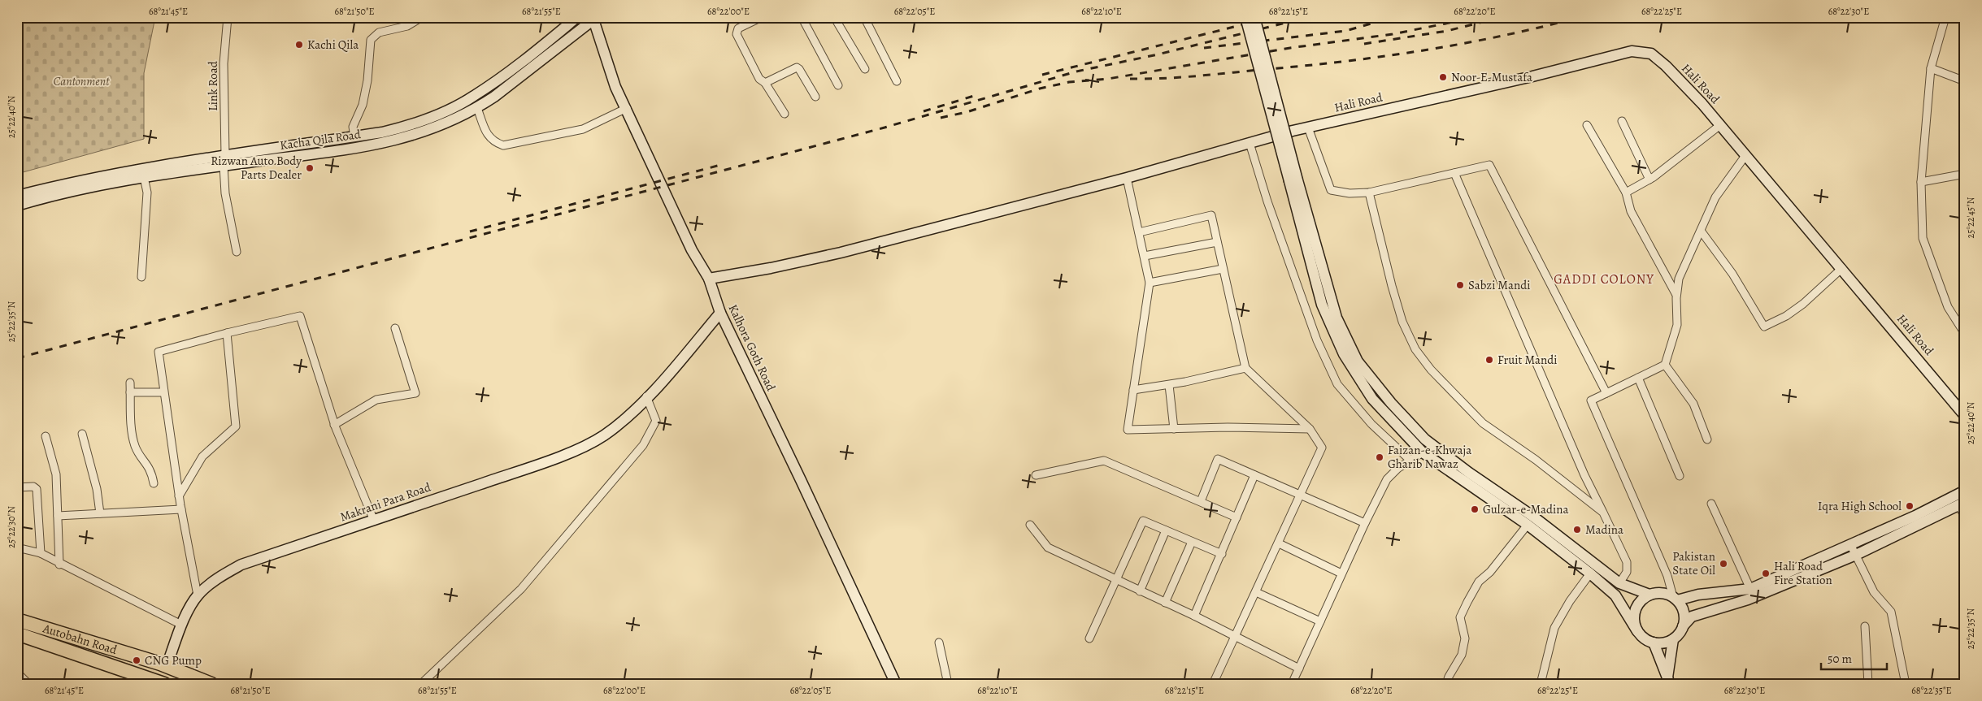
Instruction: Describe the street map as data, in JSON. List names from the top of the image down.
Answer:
{
  "streets": {
    "highway": ["Autobahn Road"],
    "street": [
      "Hali Road",
      "Link Road",
      "Kacha Qila Road",
      "Kalhora Goth Road",
      "Makrani Para Road"
    ]
  },
  "crossings": [
    ["Hali Road", "Kalhora Goth Road"],
    ["Link Road", "Kacha Qila Road"],
    ["Kacha Qila Road", "Kalhora Goth Road"],
    ["Kalhora Goth Road", "Makrani Para Road"],
    ["Makrani Para Road", "Autobahn Road"]
  ],
  "districts": ["GADDI COLONY"],
  "parks": ["Cantonment"],
  "places": [
    "Kachi Qila",
    "Noor-E-Mustafa",
    "Rizwan Auto Body Parts Dealer",
    "Sabzi Mandi",
    "Fruit Mandi",
    "Faizan-e-Khwaja Gharib Nawaz",
    "Iqra High School",
    "Gulzar-e-Madina",
    "Madina",
    "Pakistan State Oil",
    "Hali Road Fire Station",
    "CNG Pump"
  ],
  "scale_bar": "50 m",
  "coordinates": [
    "68°21'45\"E",
    "68°21'50\"E",
    "68°21'55\"E",
    "68°22'00\"E",
    "68°22'05\"E",
    "68°22'10\"E",
    "68°22'15\"E",
    "68°22'20\"E",
    "68°22'25\"E",
    "68°22'30\"E",
    "25°22'40\"N",
    "25°22'45\"N",
    "25°22'35\"N",
    "25°22'30\"N",
    "68°22'35\"E"
  ]
}
